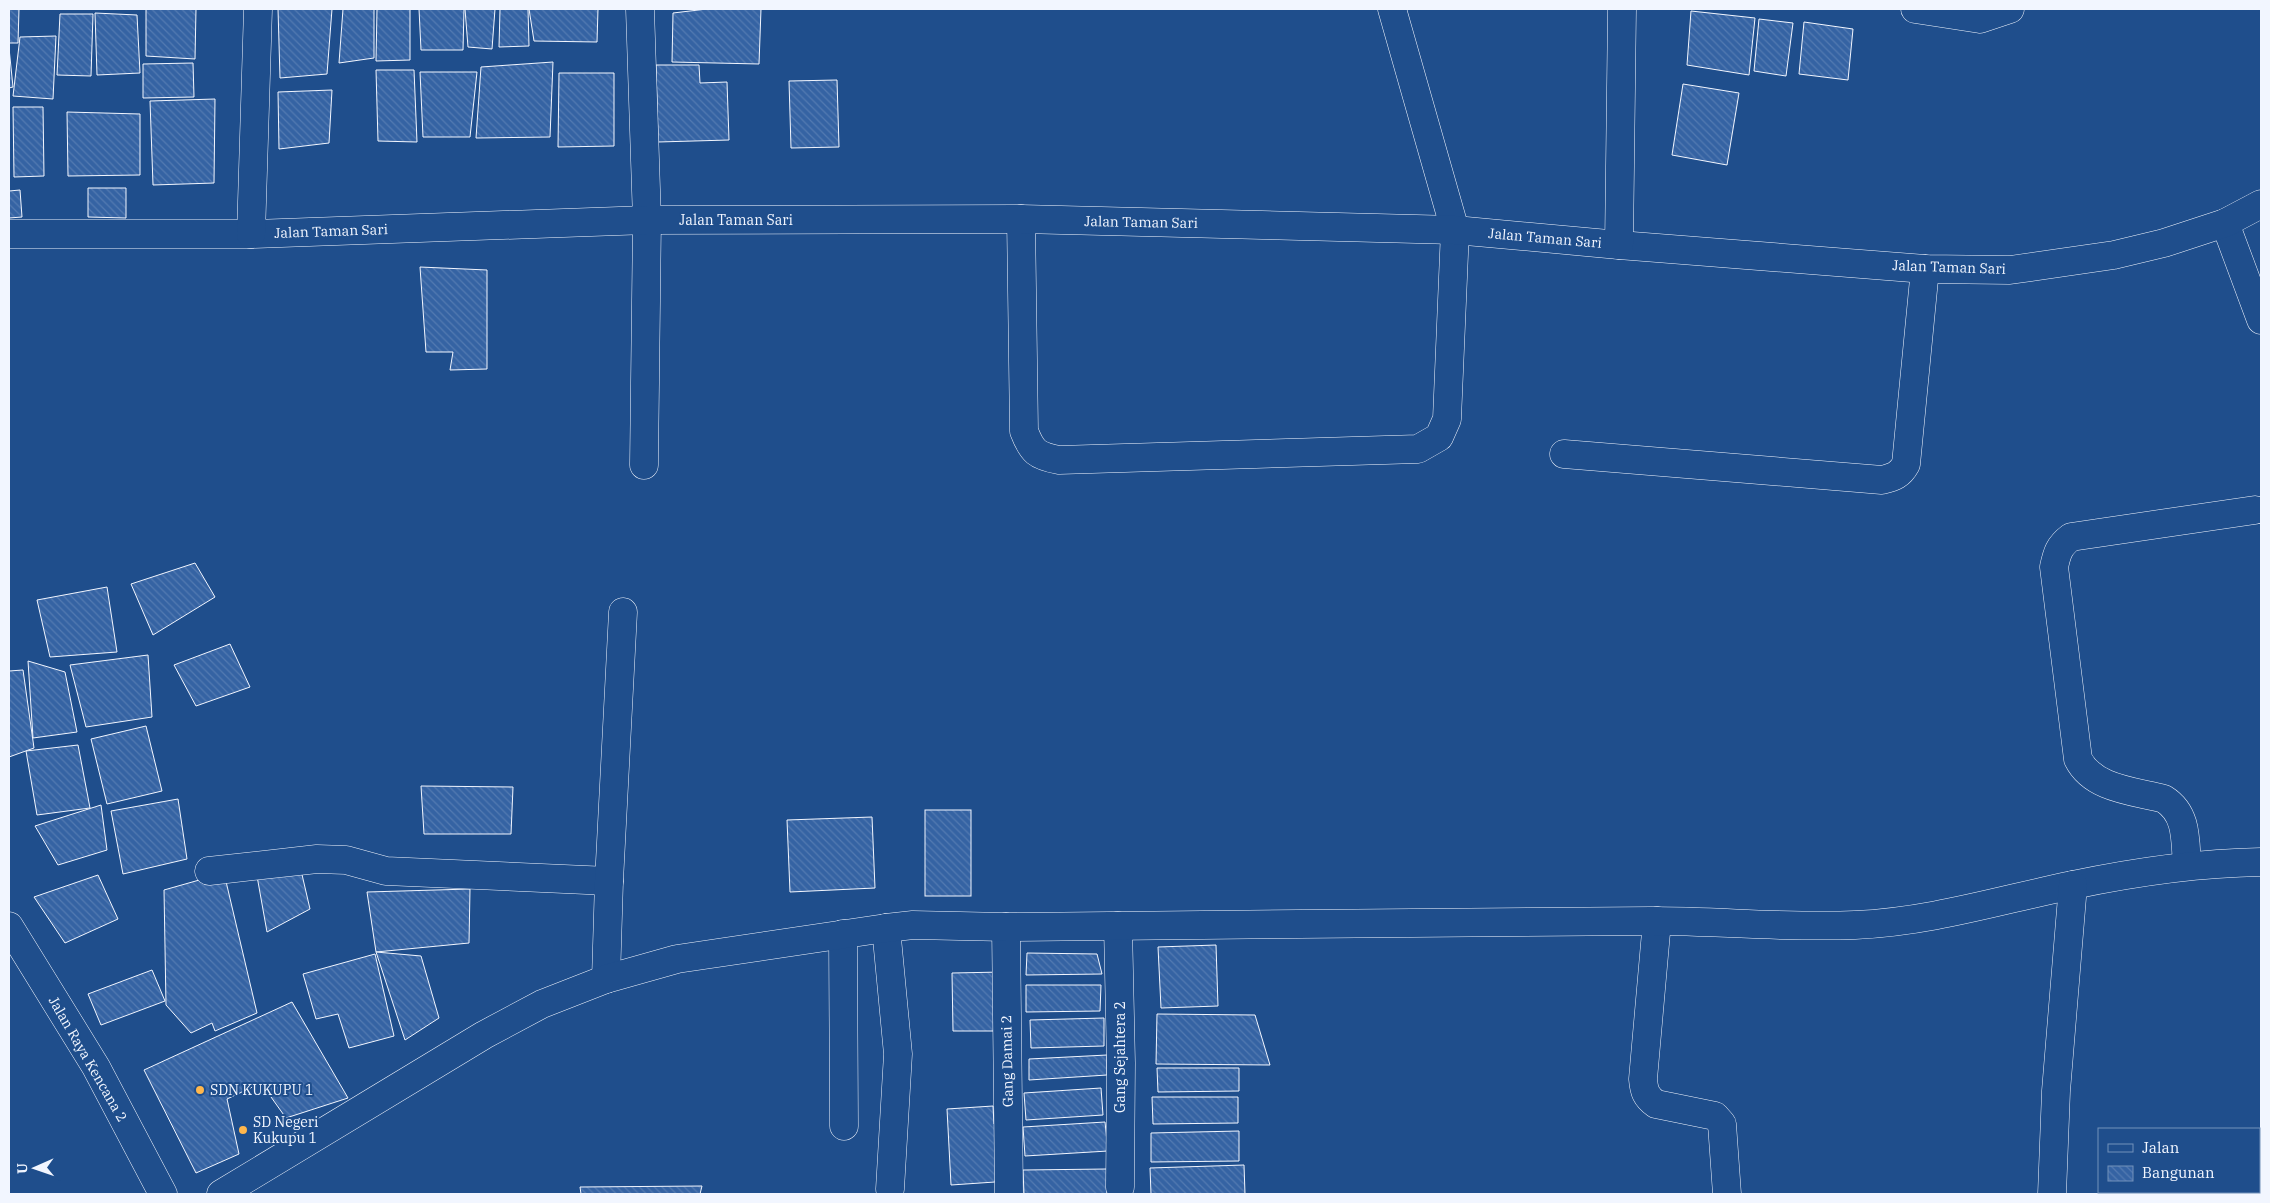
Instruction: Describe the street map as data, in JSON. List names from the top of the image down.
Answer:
{
  "streets": {
    "street": [
      "Jalan Taman Sari",
      "Gang Sejahtera 2",
      "Jalan Raya Kencana 2",
      "Gang Damai 2"
    ]
  },
  "places": ["SDN KUKUPU 1", "SD Negeri Kukupu 1"],
  "legend": ["Jalan", "Bangunan"],
  "north": "left"
}
